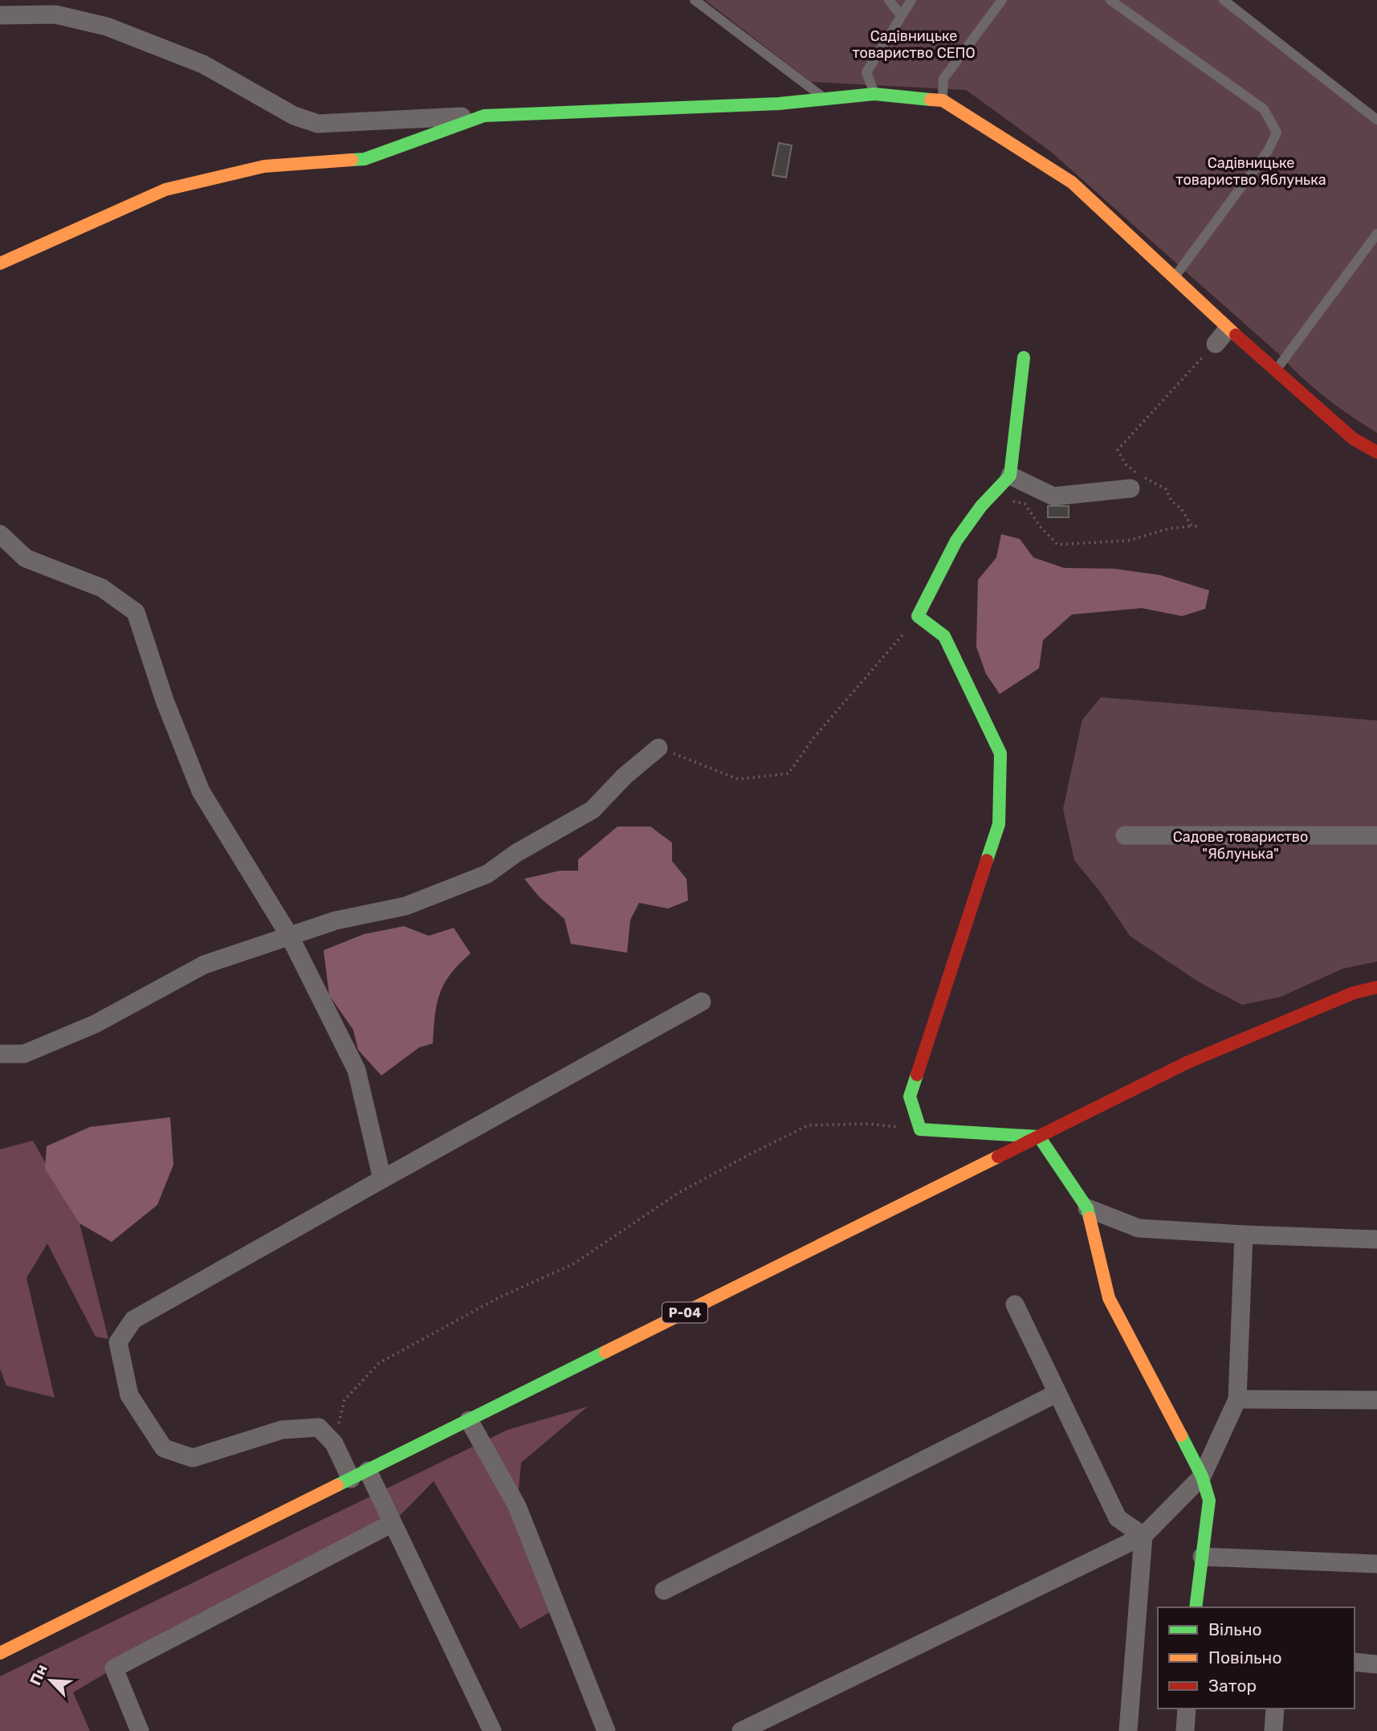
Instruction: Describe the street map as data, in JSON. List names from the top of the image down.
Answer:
{
  "streets": {
    "street": ["Р-04"]
  },
  "parks": ["Садівницьке товариство СЕПО", "Садівницьке товариство Яблунька", "Садове товариство \"Яблунька\""],
  "legend": ["Вільно", "Повільно", "Затор"],
  "north": "top left"
}
